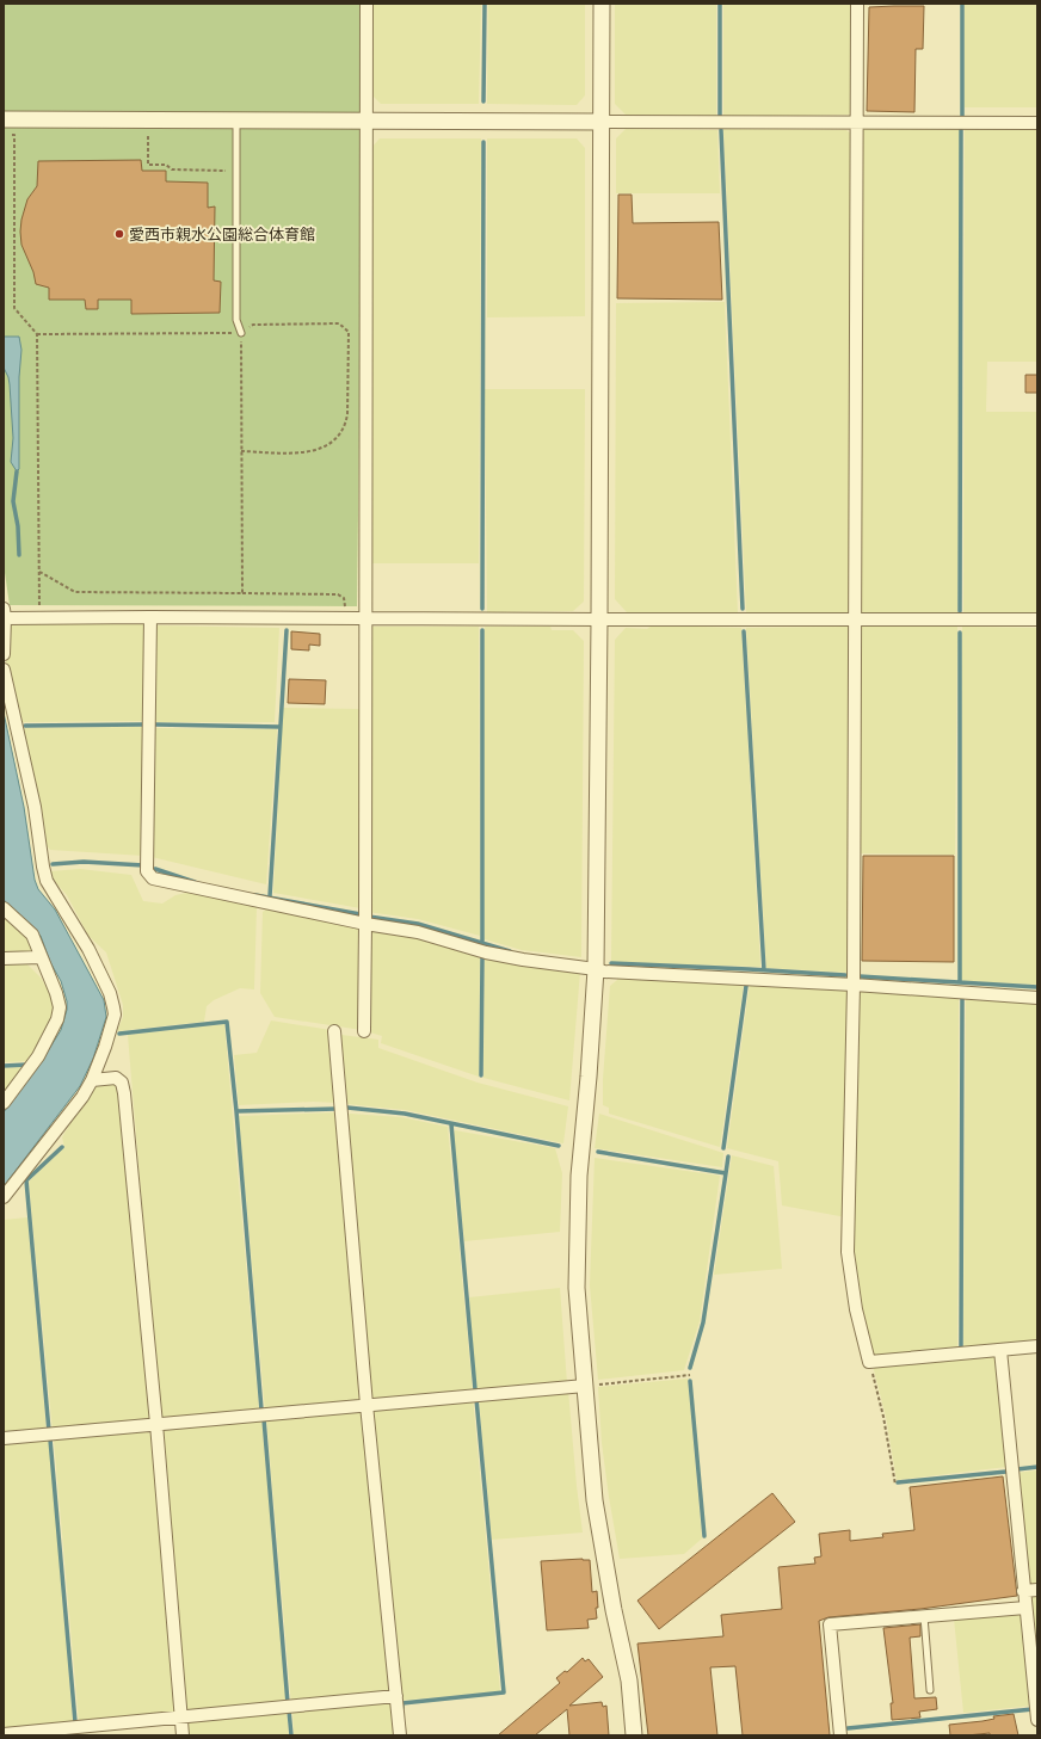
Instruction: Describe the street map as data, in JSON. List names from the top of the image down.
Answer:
{
  "places": ["愛西市親水公園総合体育館"]
}
